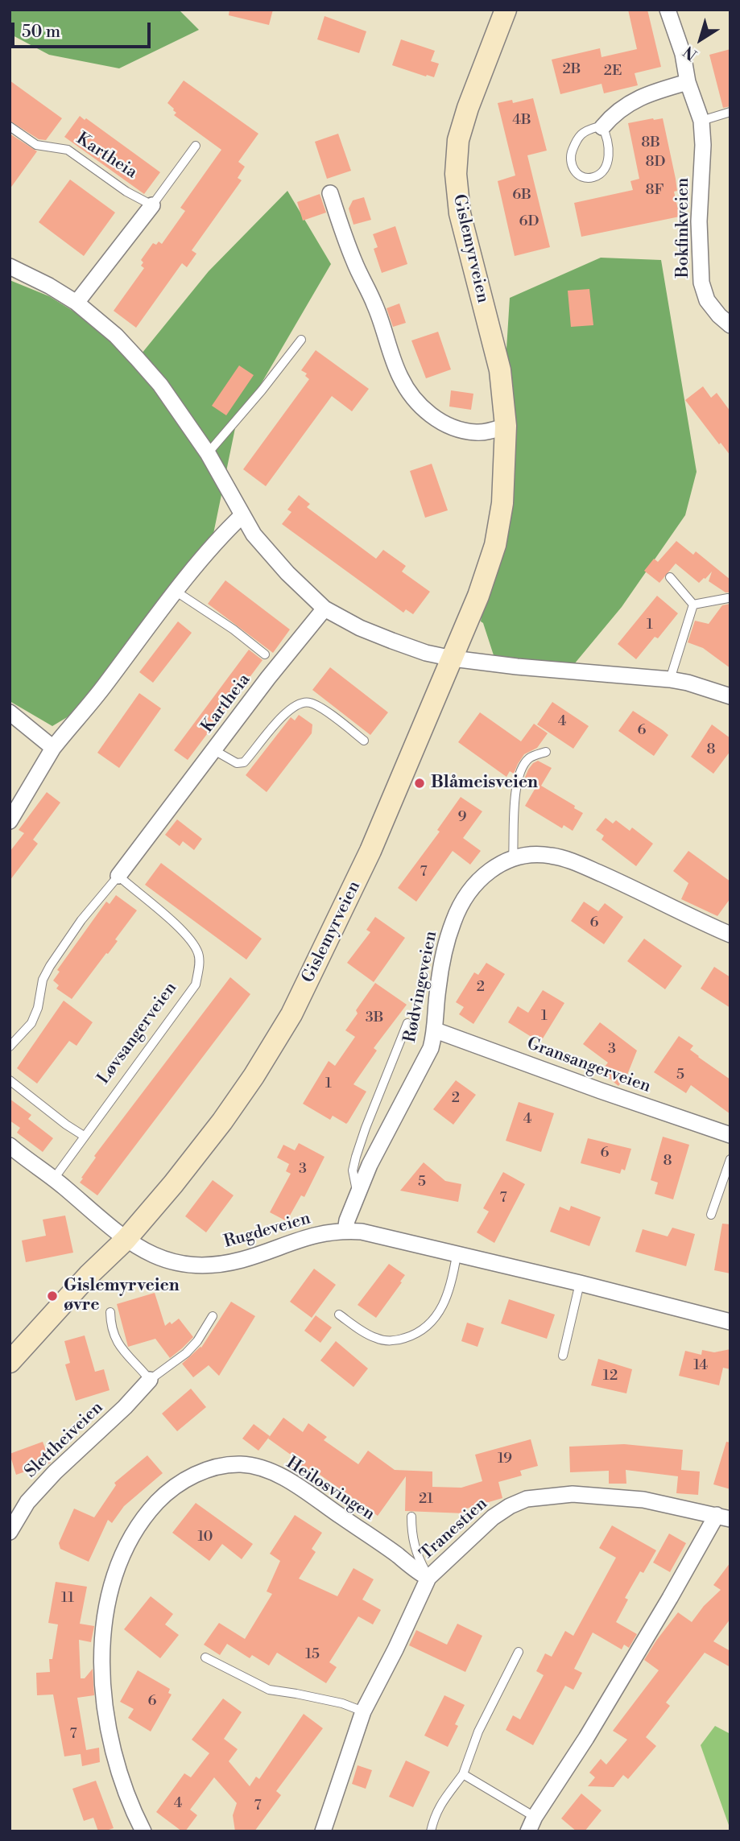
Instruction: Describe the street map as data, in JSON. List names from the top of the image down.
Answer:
{
  "streets": {
    "street": [
      "Kartheia",
      "Bokfinkveien",
      "Gislemyrveien",
      "Rødvingeveien",
      "Gransangerveien",
      "Rugdeveien",
      "Slettheiveien",
      "Heilosvingen",
      "Tranestien"
    ],
    "lane": ["Løvsangerveien"]
  },
  "crossings": [
    ["Gislemyrveien", "Rugdeveien"],
    ["Rødvingeveien", "Gransangerveien"],
    ["Rødvingeveien", "Rugdeveien"],
    ["Heilosvingen", "Tranestien"]
  ],
  "places": ["Blåmeisveien", "Gislemyrveien øvre"],
  "house_numbers": [
    "2B",
    "2E",
    "4B",
    "8B",
    "8D",
    "8F",
    "6B",
    "6D",
    "1",
    "4",
    "6",
    "8",
    "9",
    "7",
    "6",
    "2",
    "1",
    "3B",
    "3",
    "5",
    "1",
    "2",
    "4",
    "6",
    "8",
    "3",
    "5",
    "7",
    "14",
    "12",
    "19",
    "21",
    "10",
    "11",
    "15",
    "6",
    "7",
    "4",
    "7"
  ],
  "scale_bar": "50 m",
  "north": "bottom left"
}
